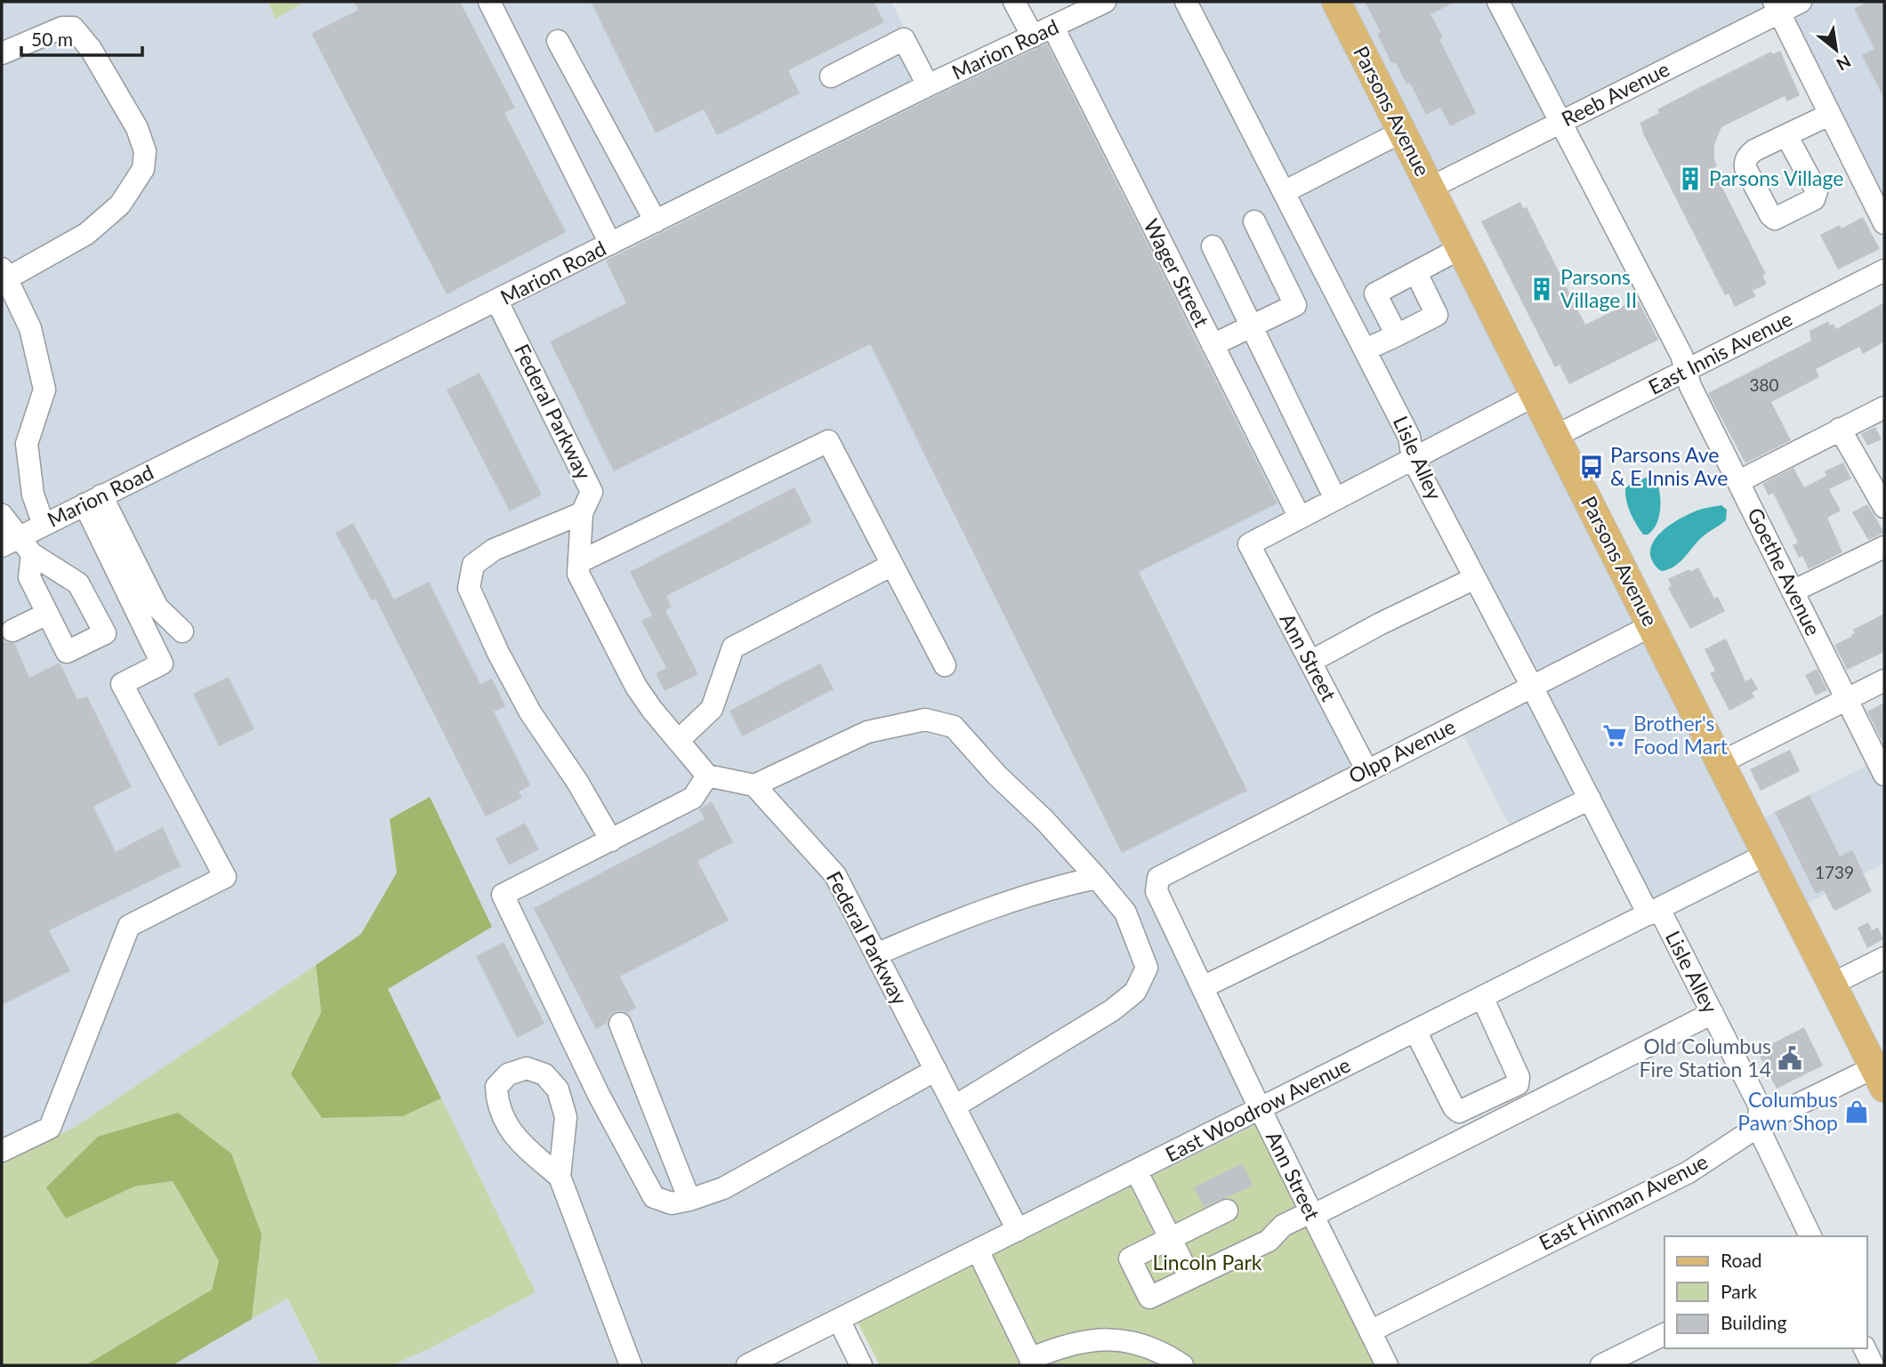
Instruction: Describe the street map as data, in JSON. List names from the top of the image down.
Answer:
{
  "streets": {
    "main road": ["Parsons Avenue"],
    "street": [
      "Marion Road",
      "Reeb Avenue",
      "Wager Street",
      "East Innis Avenue",
      "Federal Parkway",
      "Lisle Alley",
      "Goethe Avenue",
      "Ann Street",
      "Olpp Avenue",
      "East Woodrow Avenue",
      "East Hinman Avenue"
    ]
  },
  "crossings": [
    ["Marion Road", "Wager Street"],
    ["Marion Road", "Federal Parkway"],
    ["Reeb Avenue", "Parsons Avenue"],
    ["Reeb Avenue", "Goethe Avenue"],
    ["Parsons Avenue", "East Innis Avenue"],
    ["Parsons Avenue", "Olpp Avenue"],
    ["Parsons Avenue", "East Woodrow Avenue"],
    ["Parsons Avenue", "East Hinman Avenue"],
    ["Wager Street", "Ann Street"],
    ["East Innis Avenue", "Goethe Avenue"],
    ["Federal Parkway", "East Woodrow Avenue"],
    ["Lisle Alley", "Olpp Avenue"],
    ["Lisle Alley", "East Woodrow Avenue"],
    ["Lisle Alley", "East Hinman Avenue"],
    ["Ann Street", "Olpp Avenue"],
    ["Ann Street", "East Woodrow Avenue"],
    ["Ann Street", "East Hinman Avenue"]
  ],
  "parks": ["Lincoln Park"],
  "places": {
    "building": ["Parsons Village", "Parsons Village II"],
    "bus stop": ["Parsons Ave & E Innis Ave"],
    "supermarket": ["Brother's Food Mart"],
    "public building": ["Old Columbus Fire Station 14"],
    "shop": ["Columbus Pawn Shop"]
  },
  "house_numbers": ["380", "1739"],
  "legend": ["Road", "Park", "Building"],
  "scale_bar": "50 m",
  "north": "bottom right"
}
